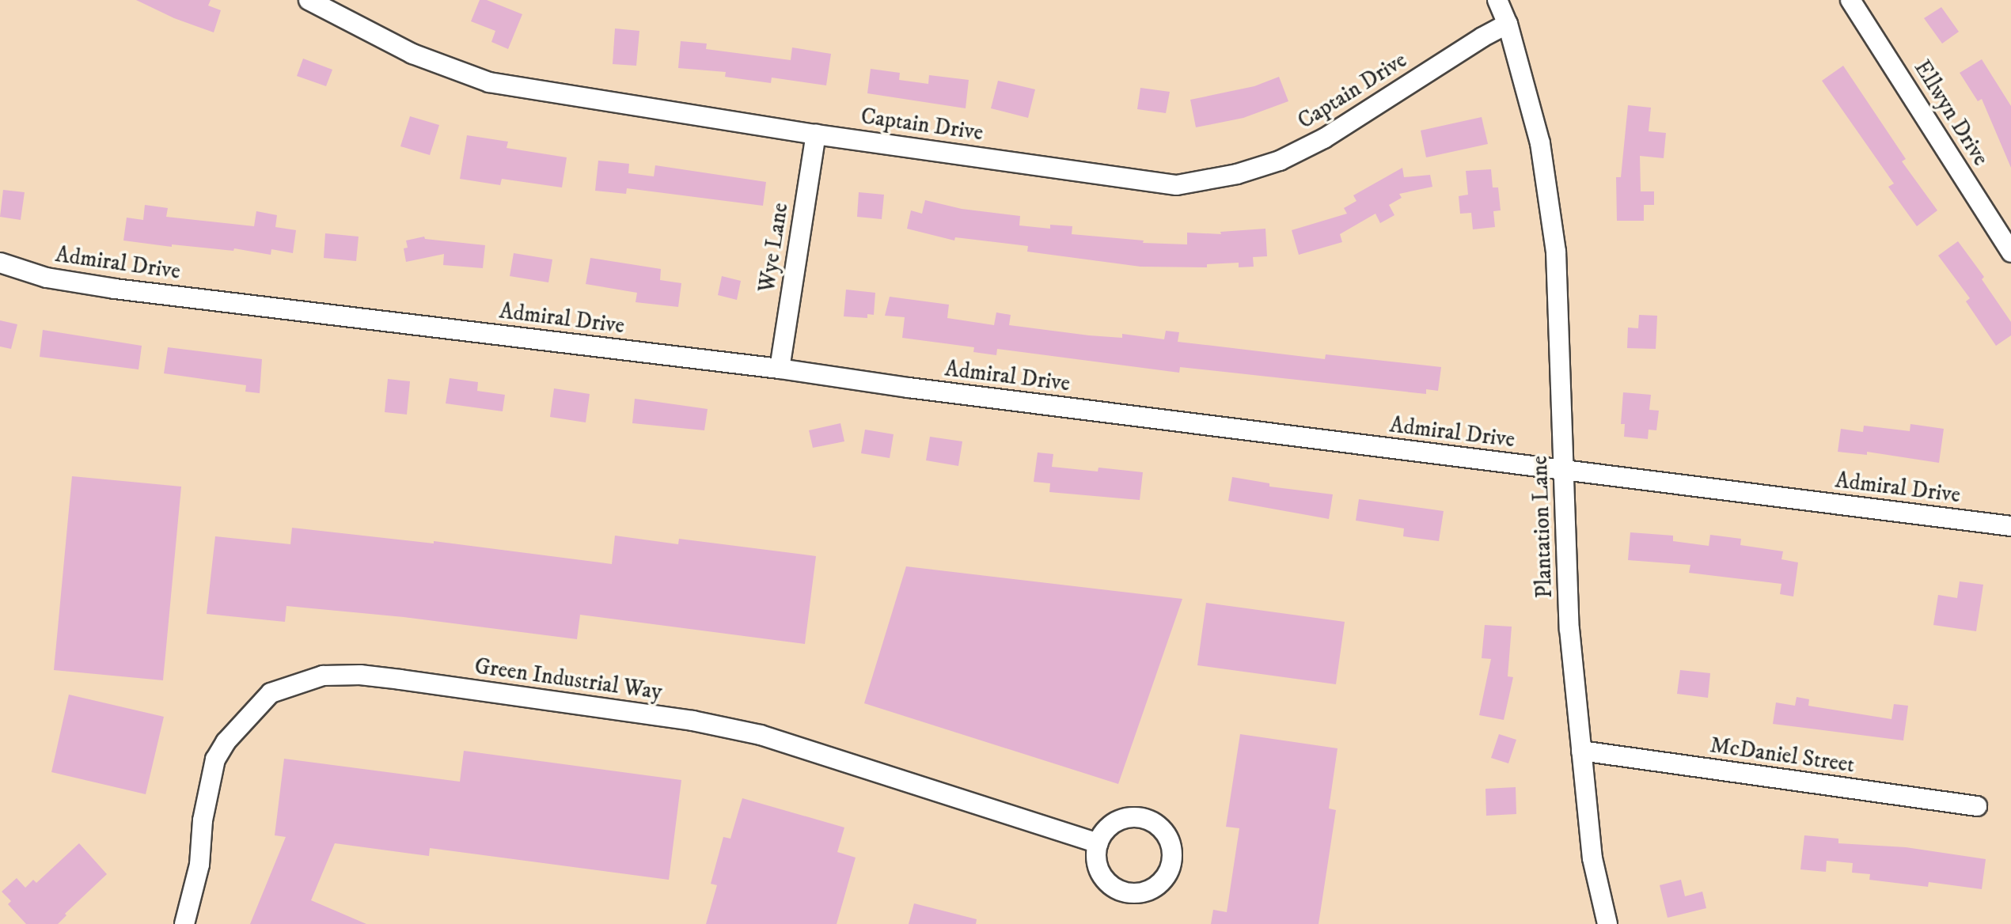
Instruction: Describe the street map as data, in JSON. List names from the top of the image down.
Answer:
{
  "streets": {
    "street": [
      "Captain Drive",
      "Ellwyn Drive",
      "Wye Lane",
      "Admiral Drive",
      "Plantation Lane",
      "Green Industrial Way",
      "McDaniel Street"
    ]
  },
  "crossings": [
    ["Captain Drive", "Wye Lane"],
    ["Captain Drive", "Plantation Lane"],
    ["Wye Lane", "Admiral Drive"],
    ["Admiral Drive", "Plantation Lane"],
    ["Plantation Lane", "McDaniel Street"]
  ]
}
